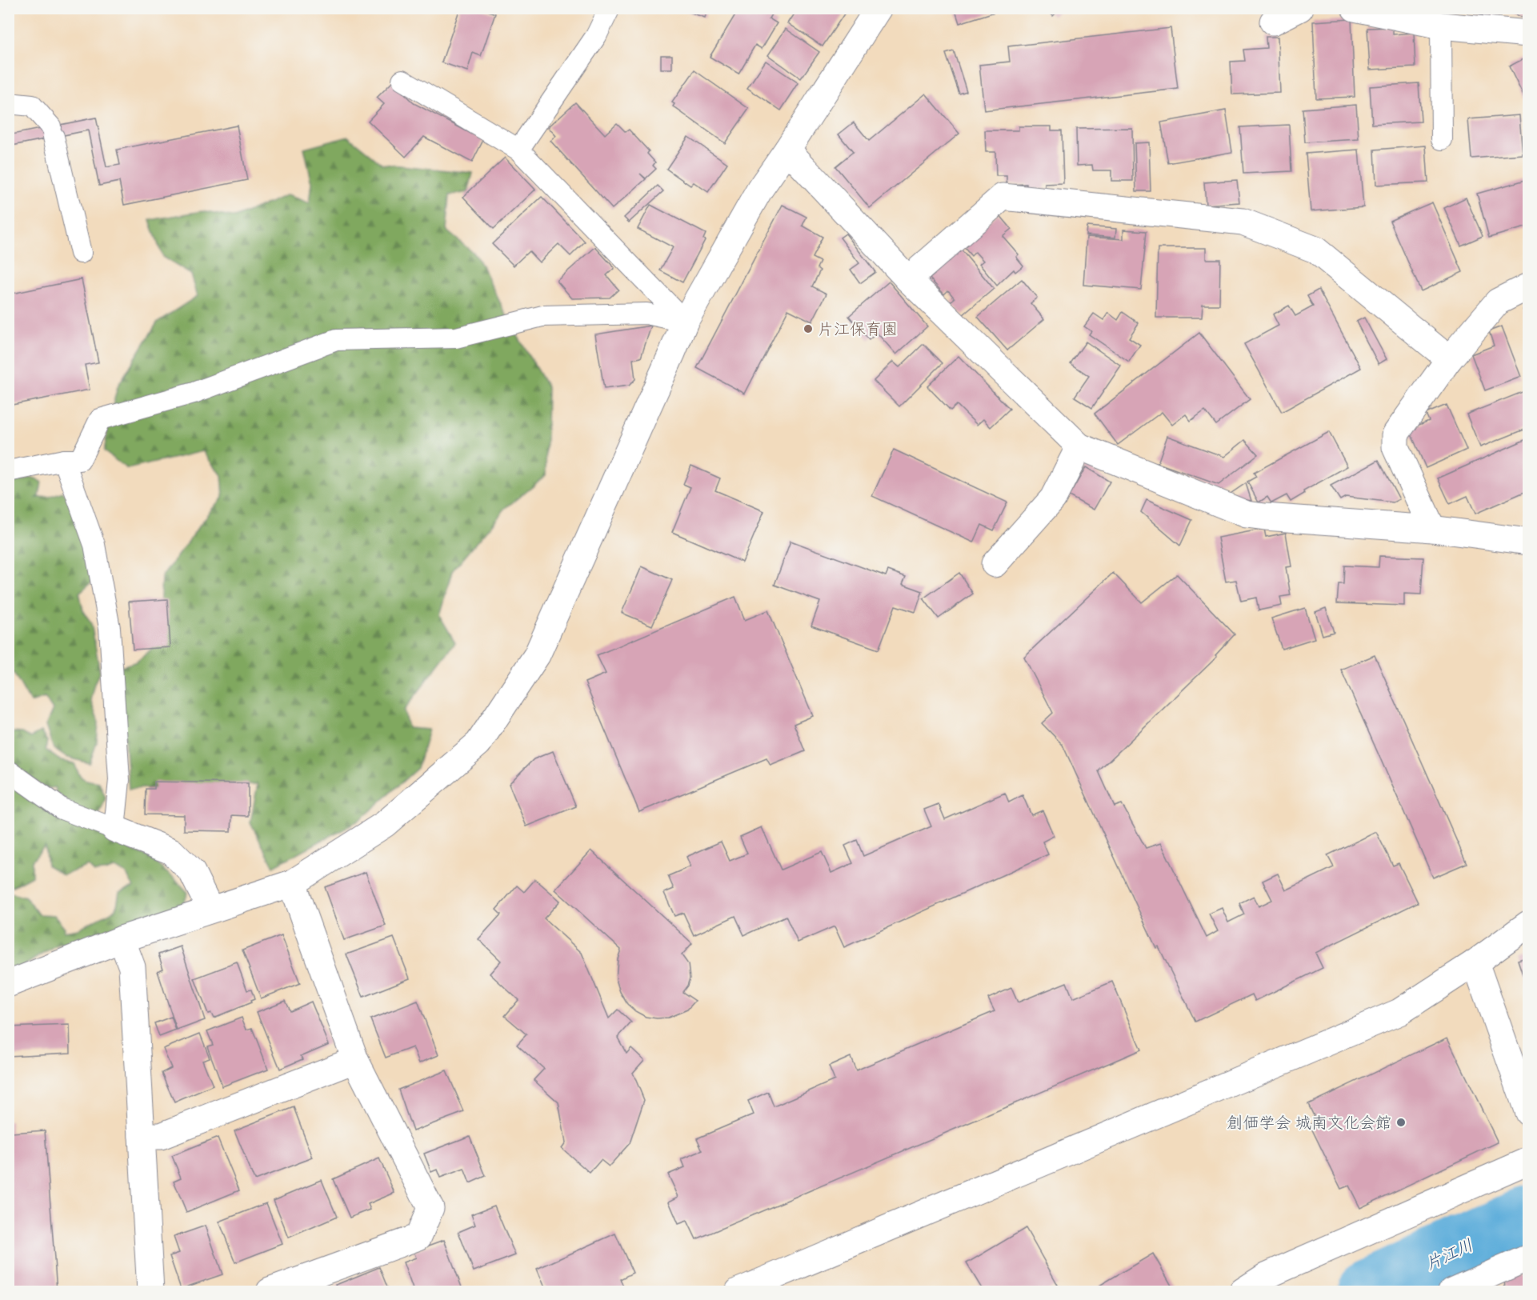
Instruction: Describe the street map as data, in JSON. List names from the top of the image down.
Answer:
{
  "water": ["片江川"],
  "places": ["片江保育園", "創価学会 城南文化会館"]
}
